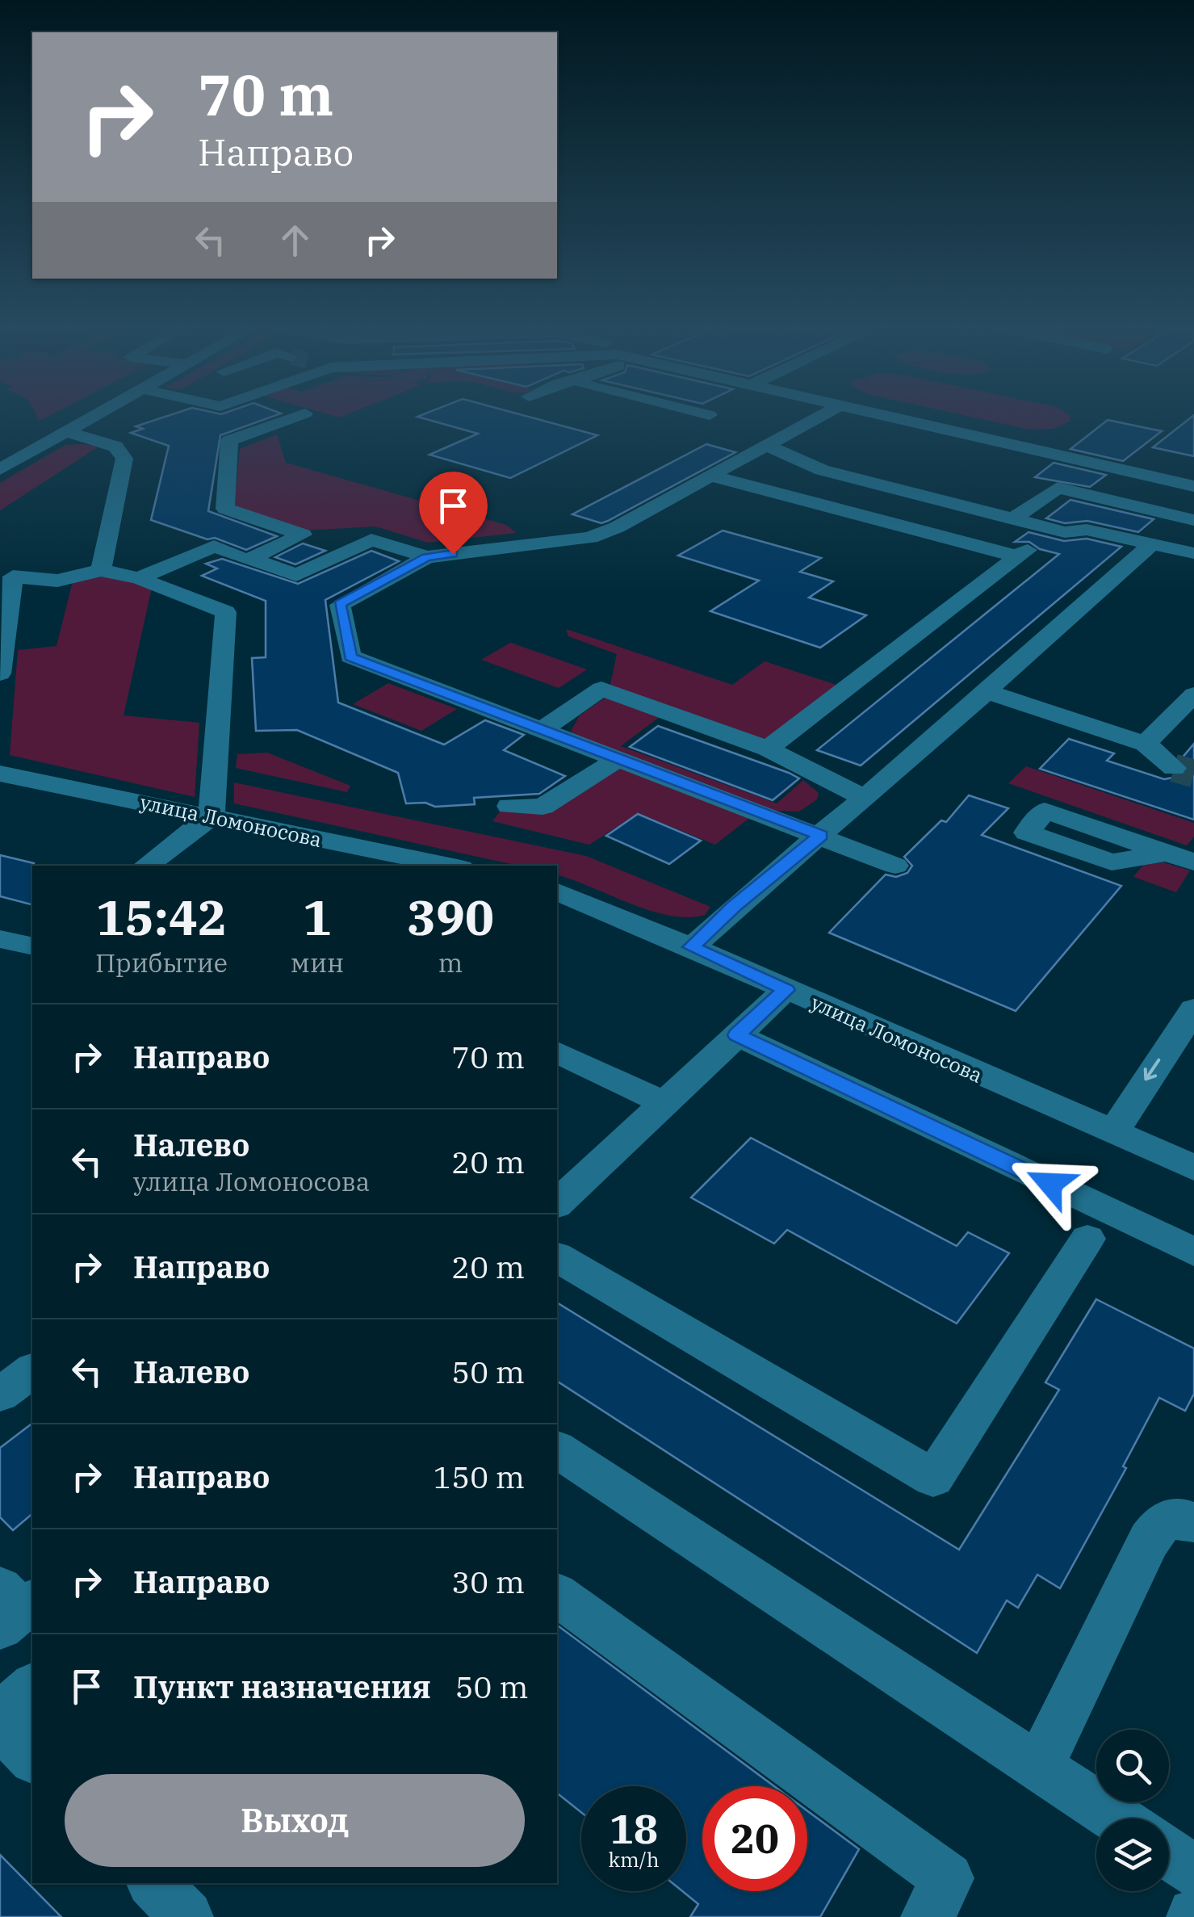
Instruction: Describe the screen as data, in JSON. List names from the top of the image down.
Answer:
{
  "streets": {
    "street": ["улица Ломоносова"]
  },
  "page": {
    "turn": ["70 m", "Направо"],
    "eta": [
      "15:42",
      "Прибытие",
      "1",
      "мин",
      "390",
      "m"
    ],
    "list": [
      {
        "name": "Направо",
        "value": "70 m"
      },
      {
        "name": "Налево",
        "note": "улица Ломоносова",
        "value": "20 m"
      },
      {
        "name": "Направо",
        "value": "20 m"
      },
      {
        "name": "Налево",
        "value": "50 m"
      },
      {
        "name": "Направо",
        "value": "150 m"
      },
      {
        "name": "Направо",
        "value": "30 m"
      },
      {
        "name": "Пункт назначения",
        "value": "50 m"
      }
    ],
    "buttons": "Выход",
    "speed": "18 km/h",
    "limit": "20"
  }
}
